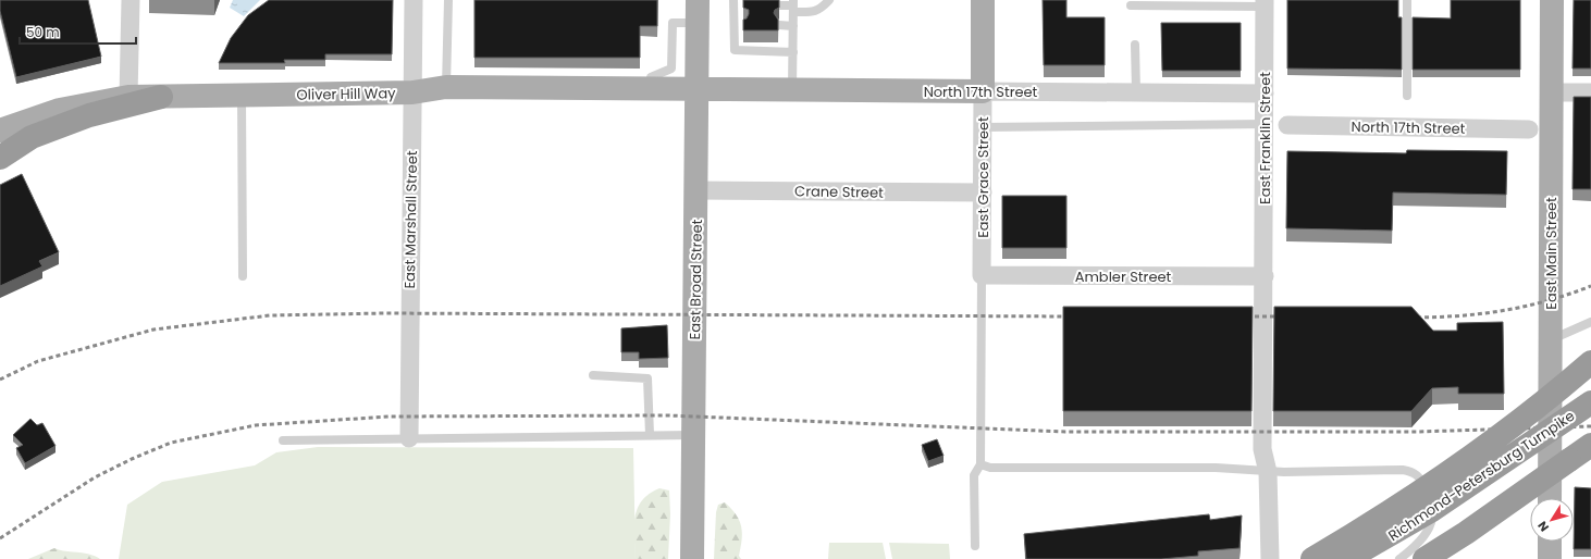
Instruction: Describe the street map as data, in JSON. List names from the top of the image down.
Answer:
{
  "streets": {
    "highway": ["Richmond-Petersburg Turnpike"],
    "main road": [
      "North 17th Street",
      "Oliver Hill Way",
      "East Grace Street",
      "East Main Street",
      "East Broad Street"
    ],
    "street": [
      "East Franklin Street",
      "Crane Street",
      "East Marshall Street",
      "Ambler Street"
    ]
  },
  "crossings": [
    ["North 17th Street", "Oliver Hill Way"],
    ["North 17th Street", "East Franklin Street"],
    ["North 17th Street", "East Grace Street"],
    ["North 17th Street", "East Broad Street"],
    ["Oliver Hill Way", "East Marshall Street"],
    ["Oliver Hill Way", "East Broad Street"],
    ["East Franklin Street", "Ambler Street"],
    ["East Grace Street", "Crane Street"],
    ["East Grace Street", "Ambler Street"],
    ["Crane Street", "East Broad Street"]
  ],
  "scale_bar": "50 m",
  "north": "bottom left"
}
